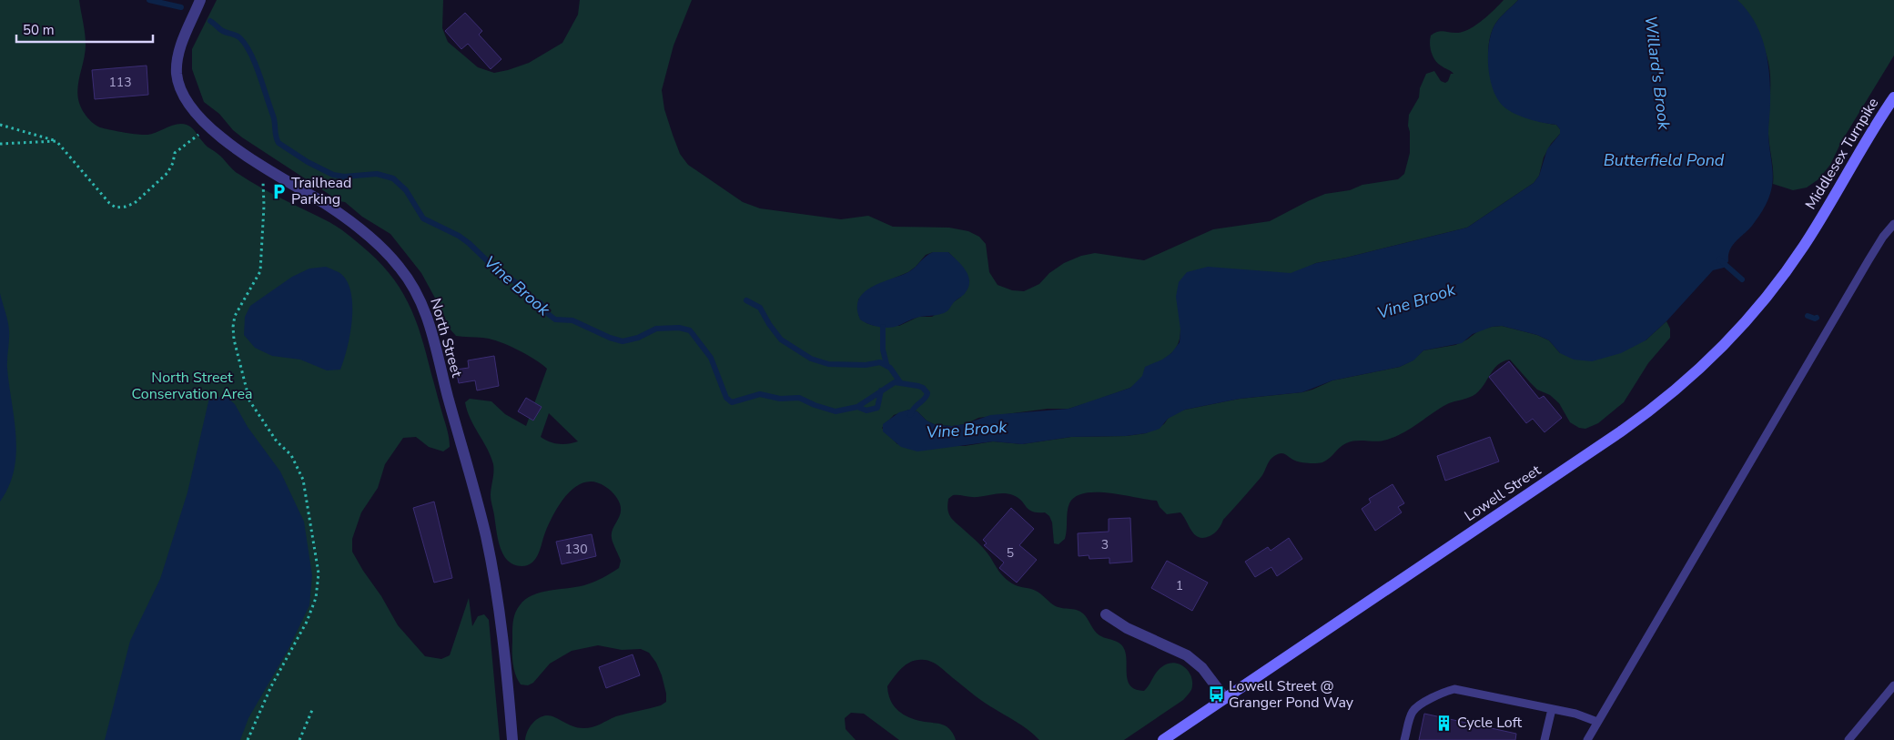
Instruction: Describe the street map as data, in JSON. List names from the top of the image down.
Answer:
{
  "streets": {
    "main road": ["Middlesex Turnpike", "Lowell Street"],
    "street": ["North Street"]
  },
  "crossings": [
    ["Middlesex Turnpike", "Lowell Street"]
  ],
  "water": ["Willard's Brook", "Butterfield Pond", "Vine Brook"],
  "parks": ["North Street Conservation Area"],
  "places": {
    "parking": ["Trailhead Parking"],
    "bus stop": ["Lowell Street @ Granger Pond Way"],
    "building": ["Cycle Loft"]
  },
  "house_numbers": [
    "113",
    "3",
    "130",
    "5",
    "1"
  ],
  "scale_bar": "50 m"
}
